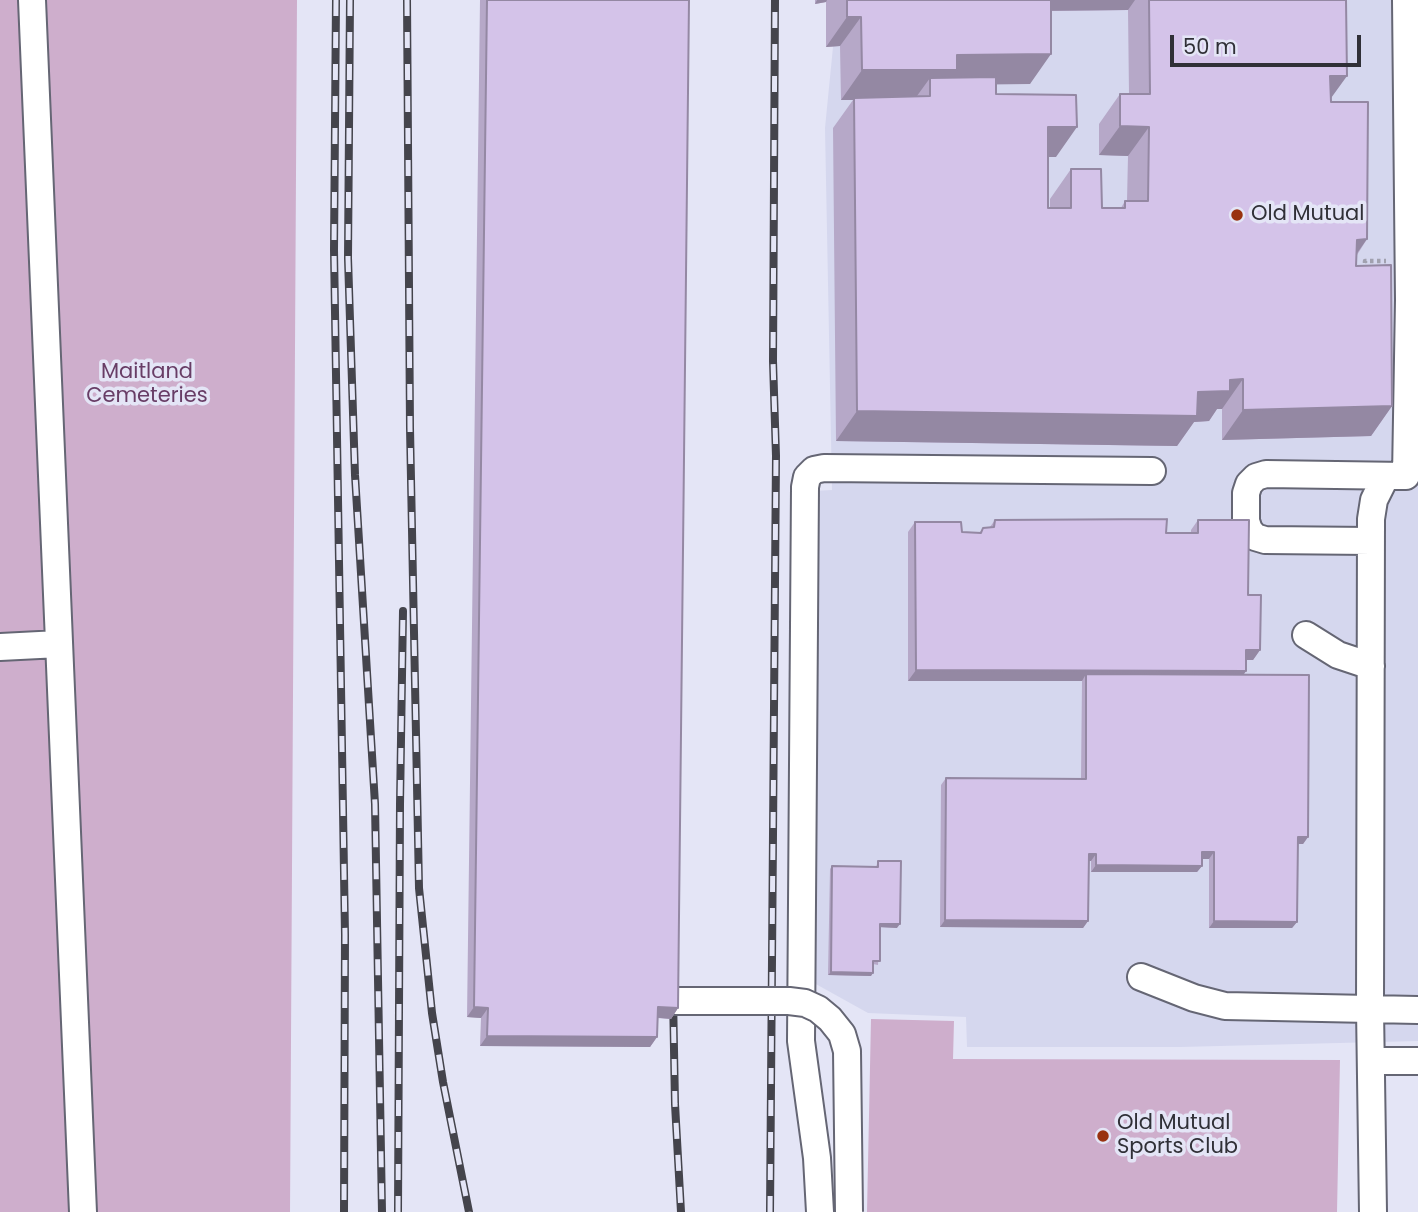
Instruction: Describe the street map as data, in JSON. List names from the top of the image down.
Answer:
{
  "parks": ["Maitland Cemeteries"],
  "places": ["Old Mutual", "Old Mutual Sports Club"],
  "scale_bar": "50 m"
}
